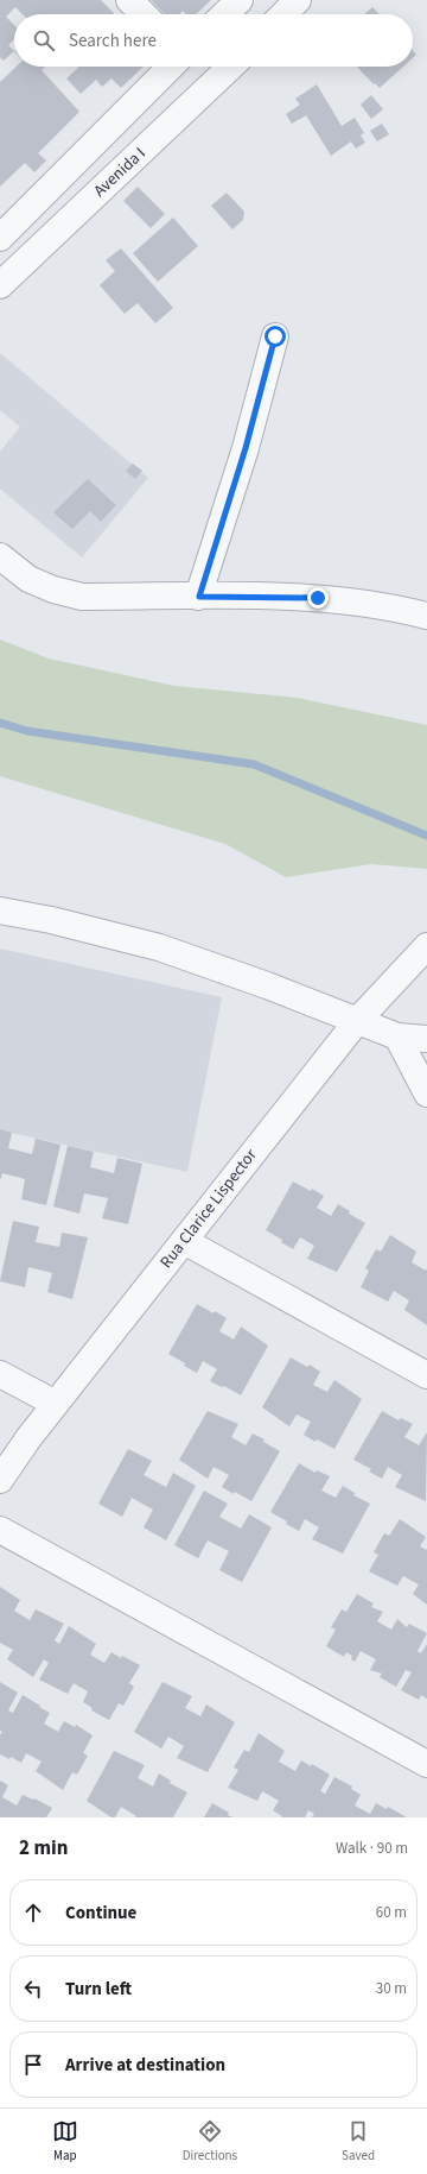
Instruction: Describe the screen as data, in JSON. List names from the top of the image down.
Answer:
{
  "streets": {
    "street": ["Avenida I", "Rua Clarice Lispector"]
  },
  "page": {
    "search": "Search here",
    "heading": ["2 min", "Walk · 90 m"],
    "list": [
      ["Continue", "60 m"],
      ["Turn left", "30 m"],
      "Arrive at destination"
    ],
    "nav": ["Map", "Directions", "Saved"]
  }
}
